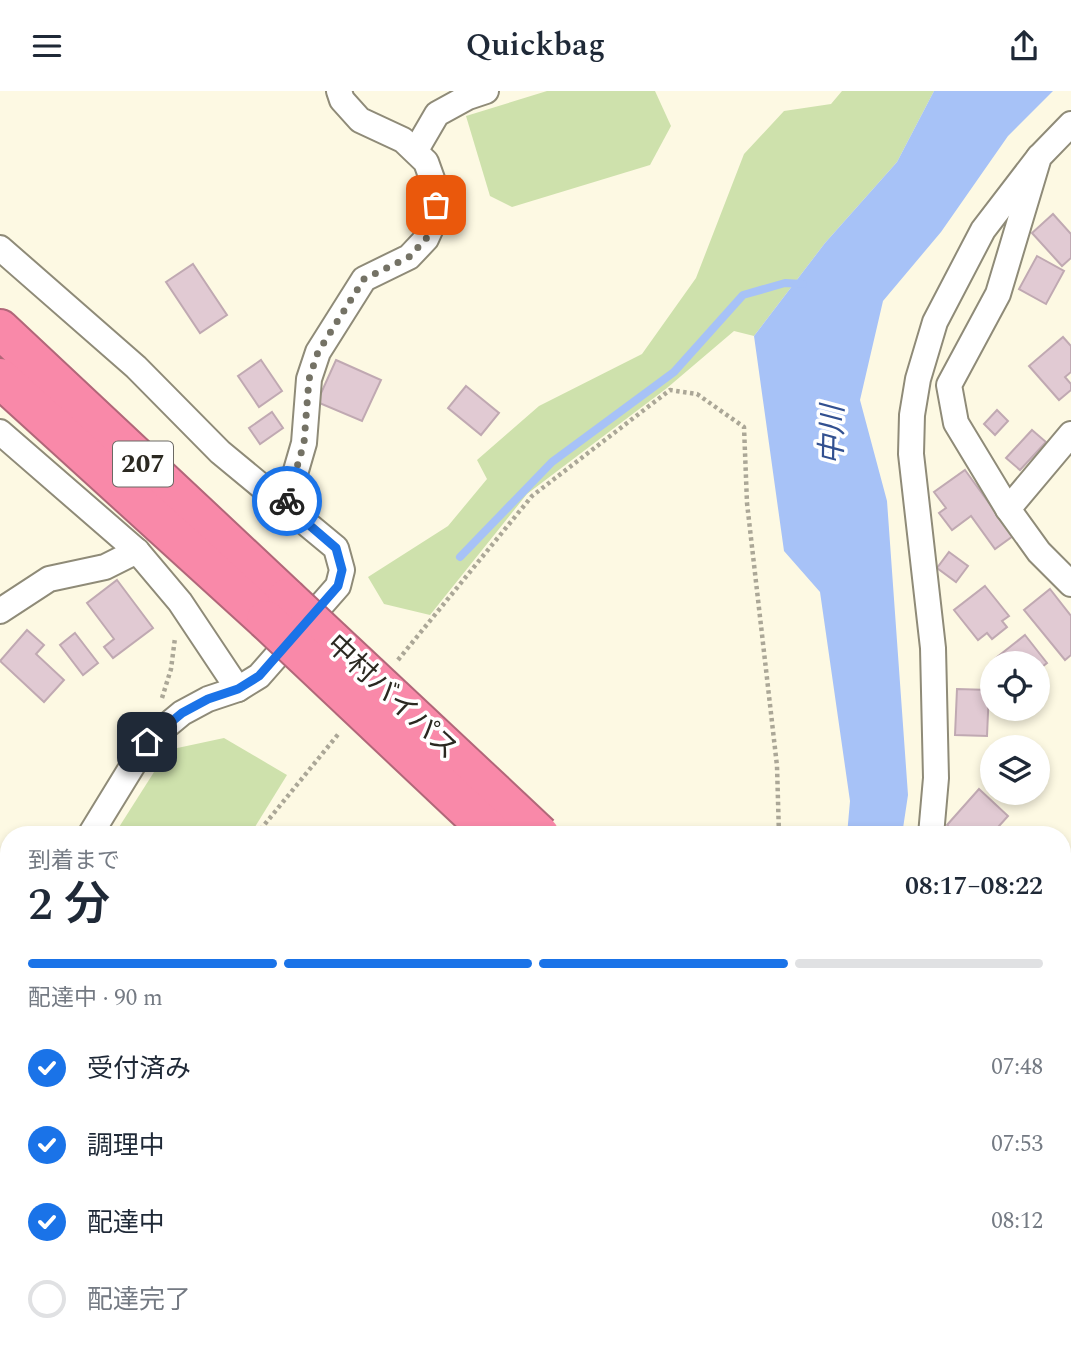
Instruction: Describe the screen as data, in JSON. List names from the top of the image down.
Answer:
{
  "streets": {
    "highway": ["207", "中村バイパス"]
  },
  "water": ["中川"],
  "page": {
    "header": "Quickbag",
    "heading": ["2 分", "到着まで", "08:17–08:22"],
    "bar": "配達中 · 90 m",
    "list": [
      ["受付済み", "07:48"],
      ["調理中", "07:53"],
      ["配達中", "08:12"],
      "配達完了"
    ]
  }
}
